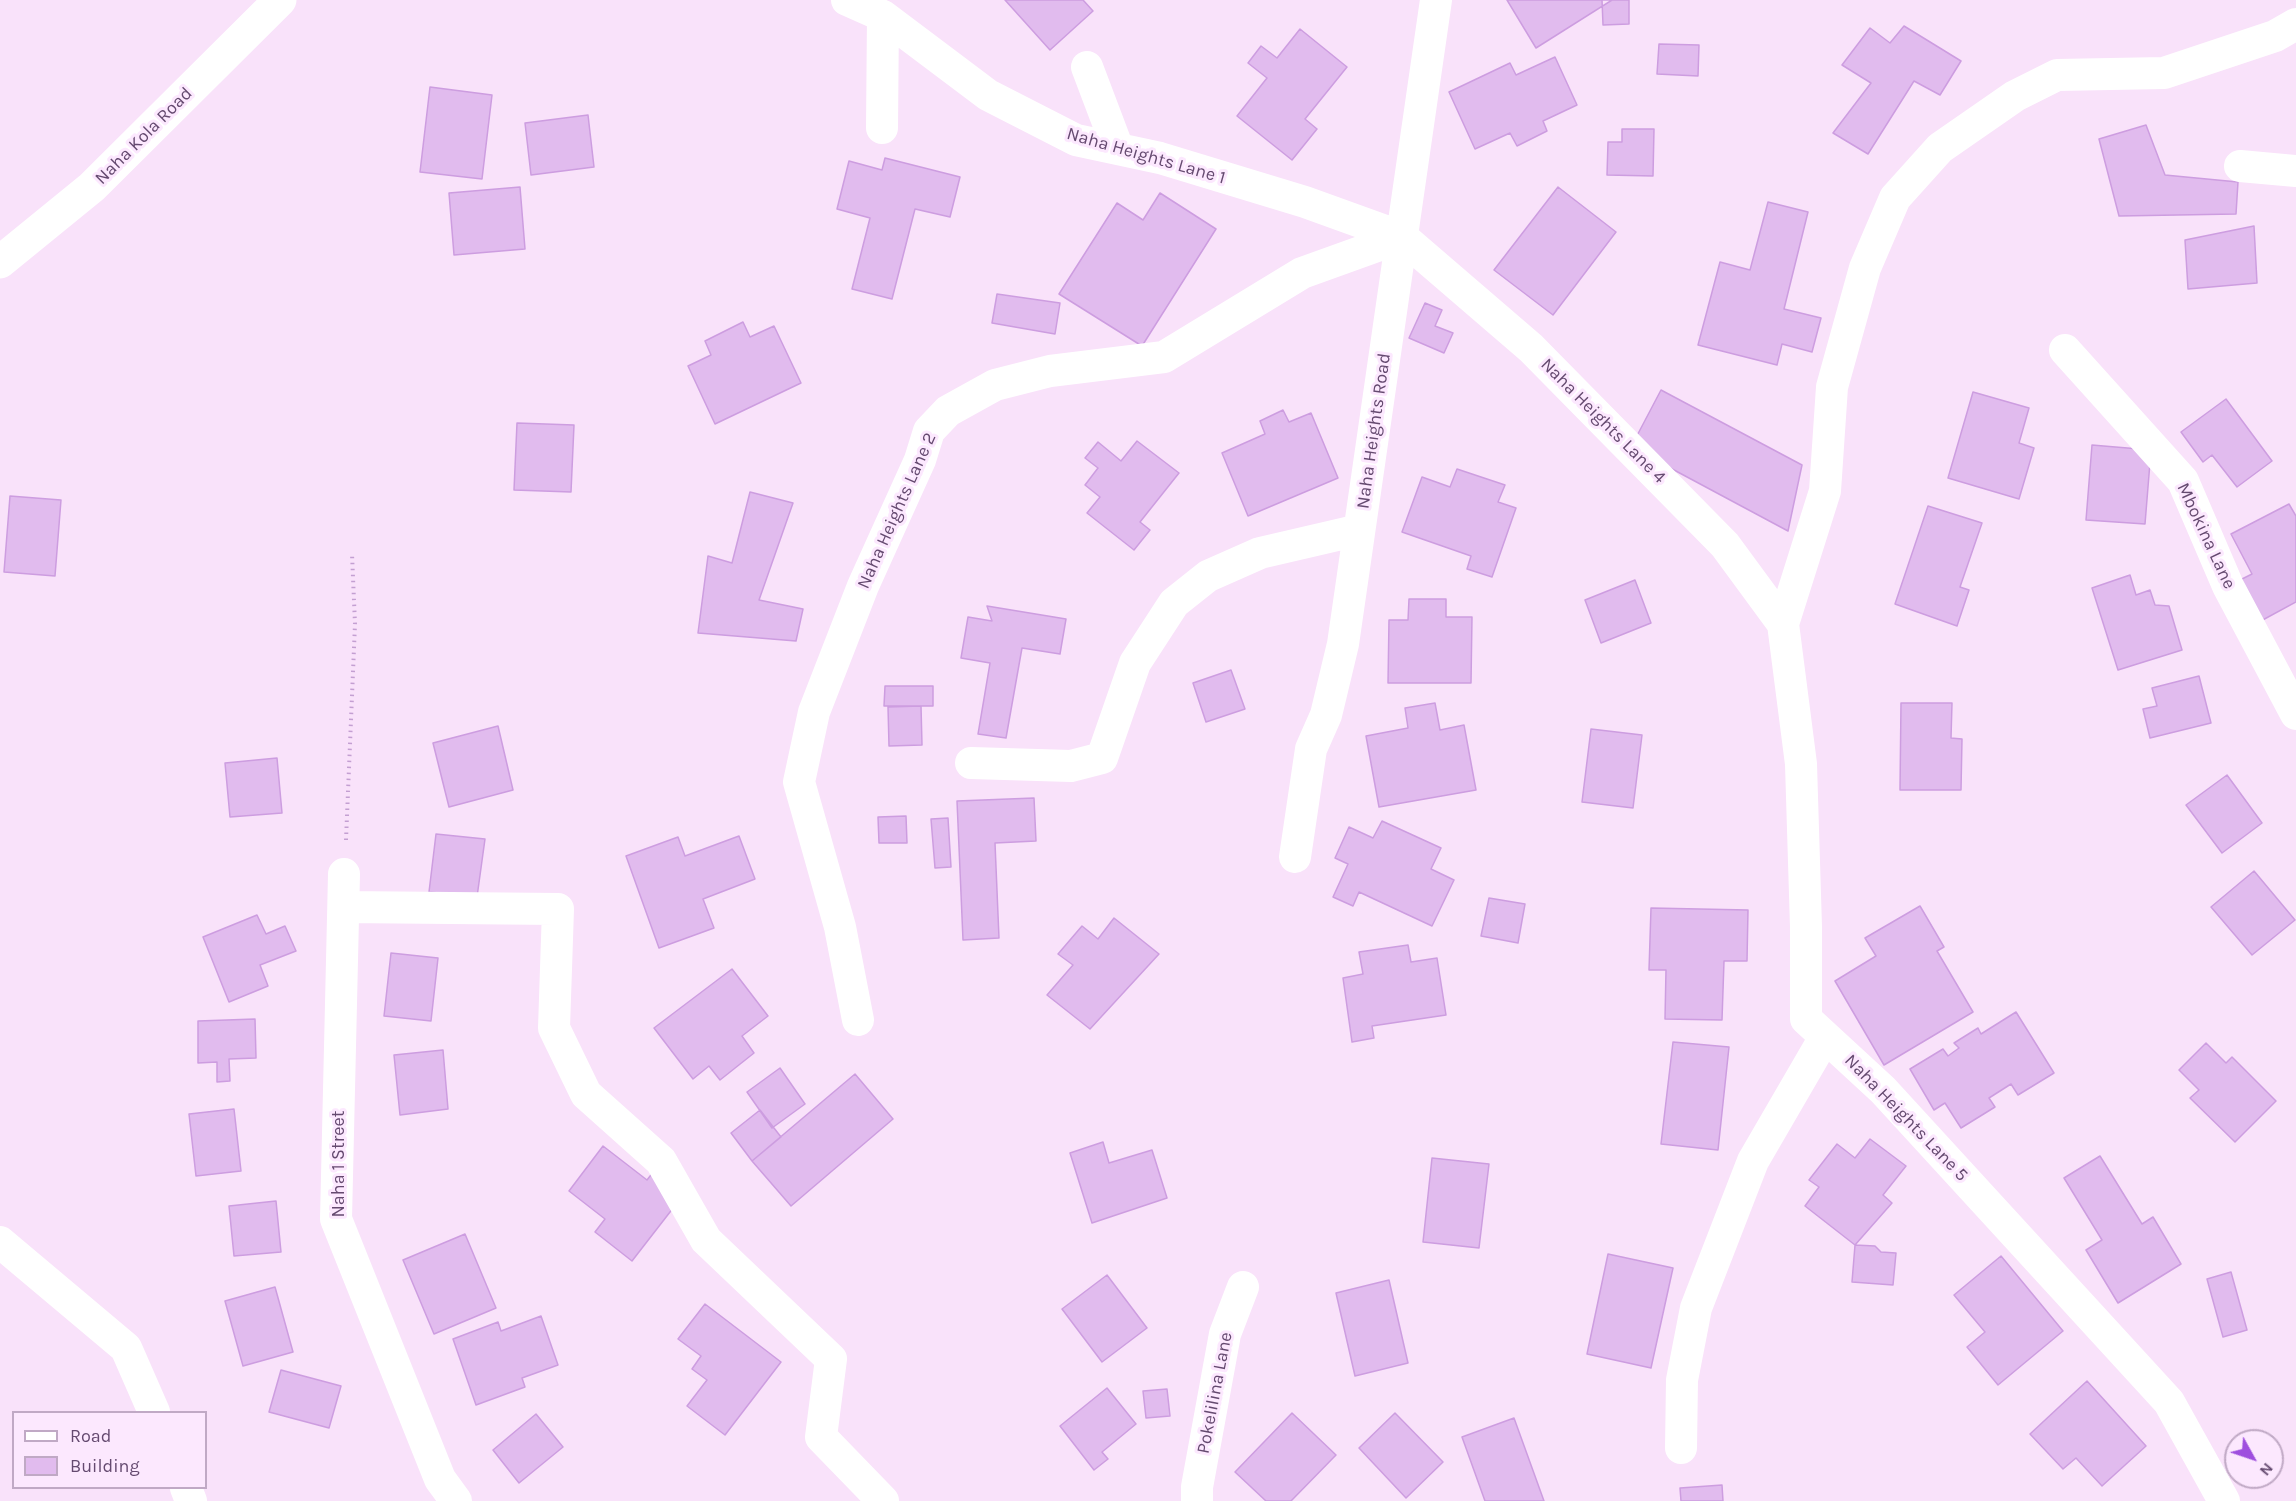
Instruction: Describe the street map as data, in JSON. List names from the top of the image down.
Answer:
{
  "streets": {
    "street": [
      "Naha Kola Road",
      "Naha Heights Lane 1",
      "Naha Heights Lane 4",
      "Naha Heights Road",
      "Naha Heights Lane 2",
      "Mbokina Lane",
      "Naha Heights Lane 5",
      "Naha 1 Street",
      "Pokelilina Lane"
    ]
  },
  "crossings": [
    ["Naha Heights Lane 1", "Naha Heights Lane 4"],
    ["Naha Heights Lane 1", "Naha Heights Road"],
    ["Naha Heights Lane 1", "Naha Heights Lane 2"],
    ["Naha Heights Lane 4", "Naha Heights Road"],
    ["Naha Heights Lane 4", "Naha Heights Lane 2"],
    ["Naha Heights Lane 4", "Naha Heights Lane 5"],
    ["Naha Heights Road", "Naha Heights Lane 2"]
  ],
  "legend": ["Road", "Building"],
  "north": "bottom right"
}
